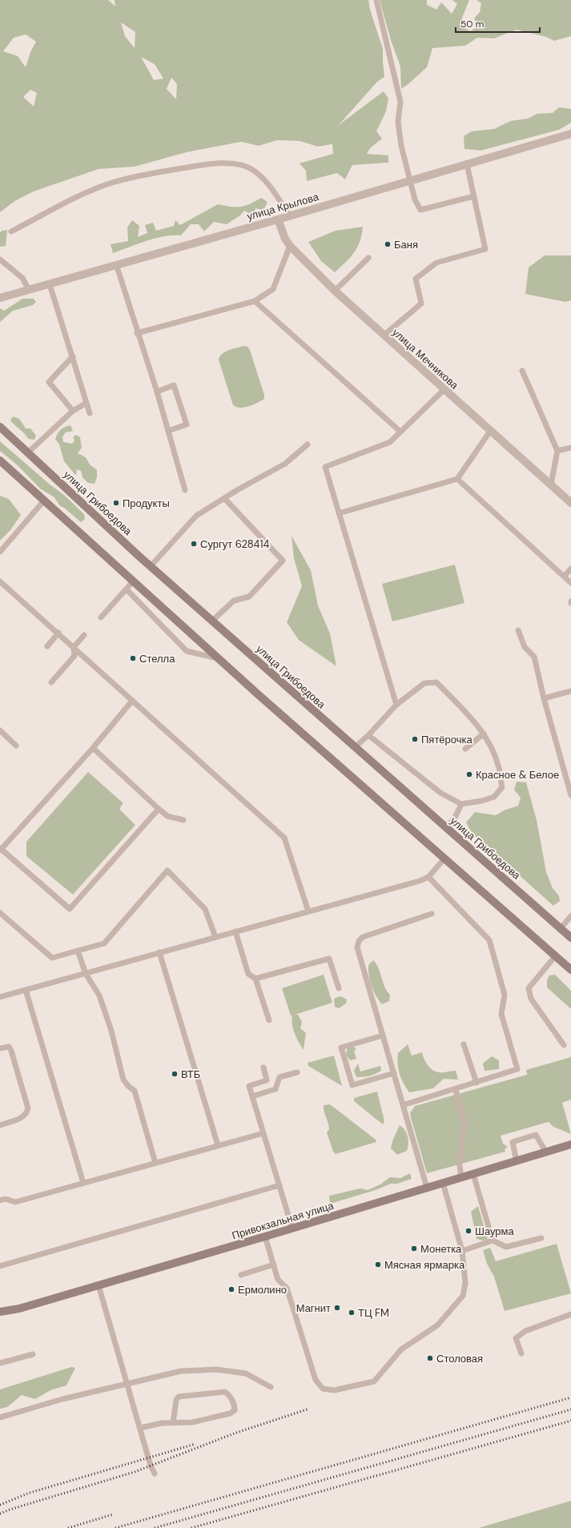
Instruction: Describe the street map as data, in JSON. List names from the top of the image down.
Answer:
{
  "streets": {
    "main road": ["улица Грибоедова", "Привокзальная улица"],
    "street": ["улица Крылова", "улица Мечникова"]
  },
  "crossings": [
    ["улица Крылова", "улица Мечникова"]
  ],
  "places": [
    "Баня",
    "Продукты",
    "Сургут 628414",
    "Стелла",
    "Пятёрочка",
    "Красное & Белое",
    "ВТБ",
    "Шаурма",
    "Монетка",
    "Мясная ярмарка",
    "Ермолино",
    "Магнит",
    "ТЦ FM",
    "Столовая"
  ],
  "scale_bar": "50 m"
}
